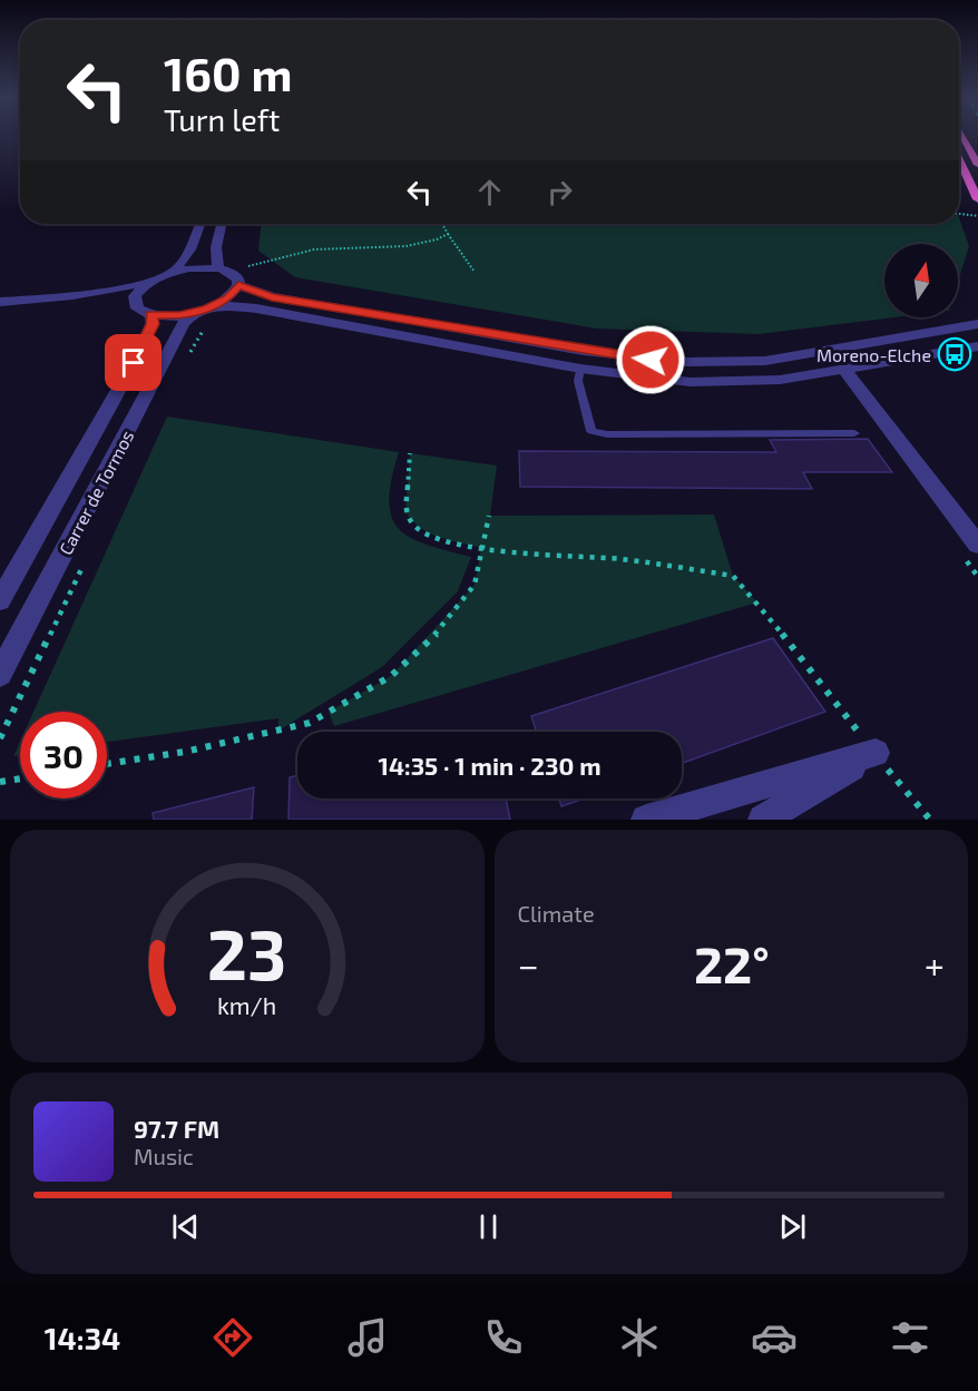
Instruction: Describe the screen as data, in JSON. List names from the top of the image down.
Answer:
{
  "streets": {
    "street": ["Carrer de Tormos"]
  },
  "places": {
    "bus stop": ["Moreno-Elche"]
  },
  "north": "top",
  "page": {
    "turn": ["160 m", "Turn left"],
    "limit": "30",
    "trip": "14:35 · 1 min · 230 m",
    "tile": "Climate",
    "heat": ["−", "22°", "+"],
    "song": ["97.7 FM", "Music"],
    "tabs": "14:34",
    "gauge": ["23", "km/h"]
  }
}
